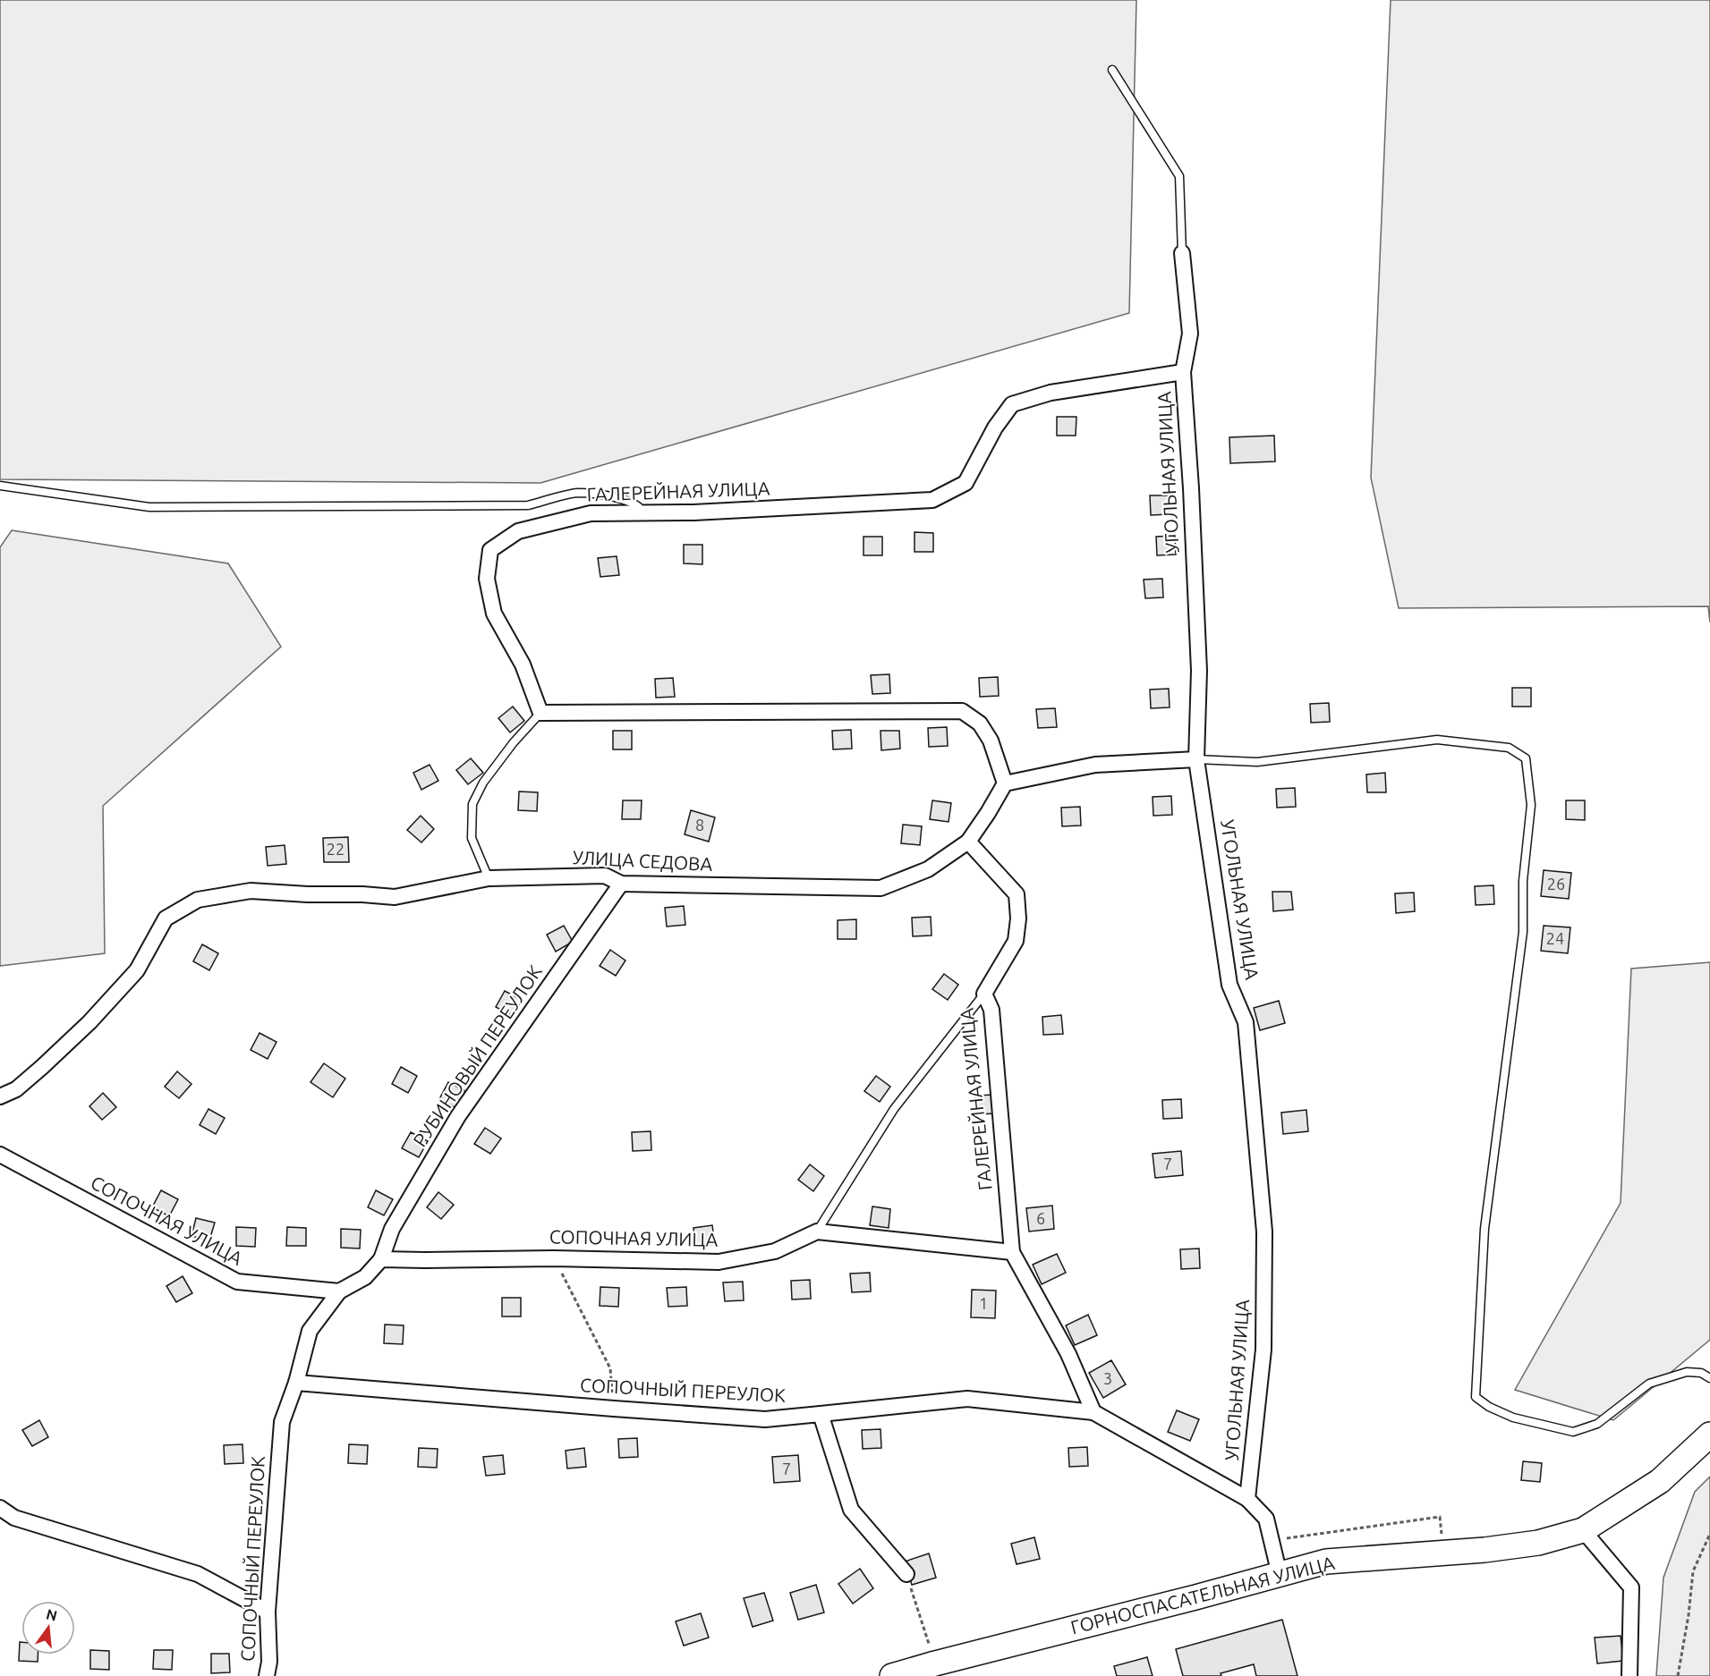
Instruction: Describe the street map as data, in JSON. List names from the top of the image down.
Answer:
{
  "streets": {
    "main road": ["ГОРНОСПАСАТЕЛЬНАЯ УЛИЦА"],
    "street": [
      "УГОЛЬНАЯ УЛИЦА",
      "ГАЛЕРЕЙНАЯ УЛИЦА",
      "УЛИЦА СЕДОВА",
      "РУБИНОВЫЙ ПЕРЕУЛОК",
      "СОПОЧНАЯ УЛИЦА",
      "СОПОЧНЫЙ ПЕРЕУЛОК"
    ]
  },
  "crossings": [
    ["УГОЛЬНАЯ УЛИЦА", "ГАЛЕРЕЙНАЯ УЛИЦА"],
    ["ГАЛЕРЕЙНАЯ УЛИЦА", "УЛИЦА СЕДОВА"],
    ["УЛИЦА СЕДОВА", "РУБИНОВЫЙ ПЕРЕУЛОК"],
    ["РУБИНОВЫЙ ПЕРЕУЛОК", "СОПОЧНАЯ УЛИЦА"],
    ["СОПОЧНАЯ УЛИЦА", "СОПОЧНЫЙ ПЕРЕУЛОК"]
  ],
  "house_numbers": [
    "8",
    "22",
    "26",
    "24",
    "7",
    "6",
    "1",
    "3",
    "7"
  ],
  "north": "top"
}
